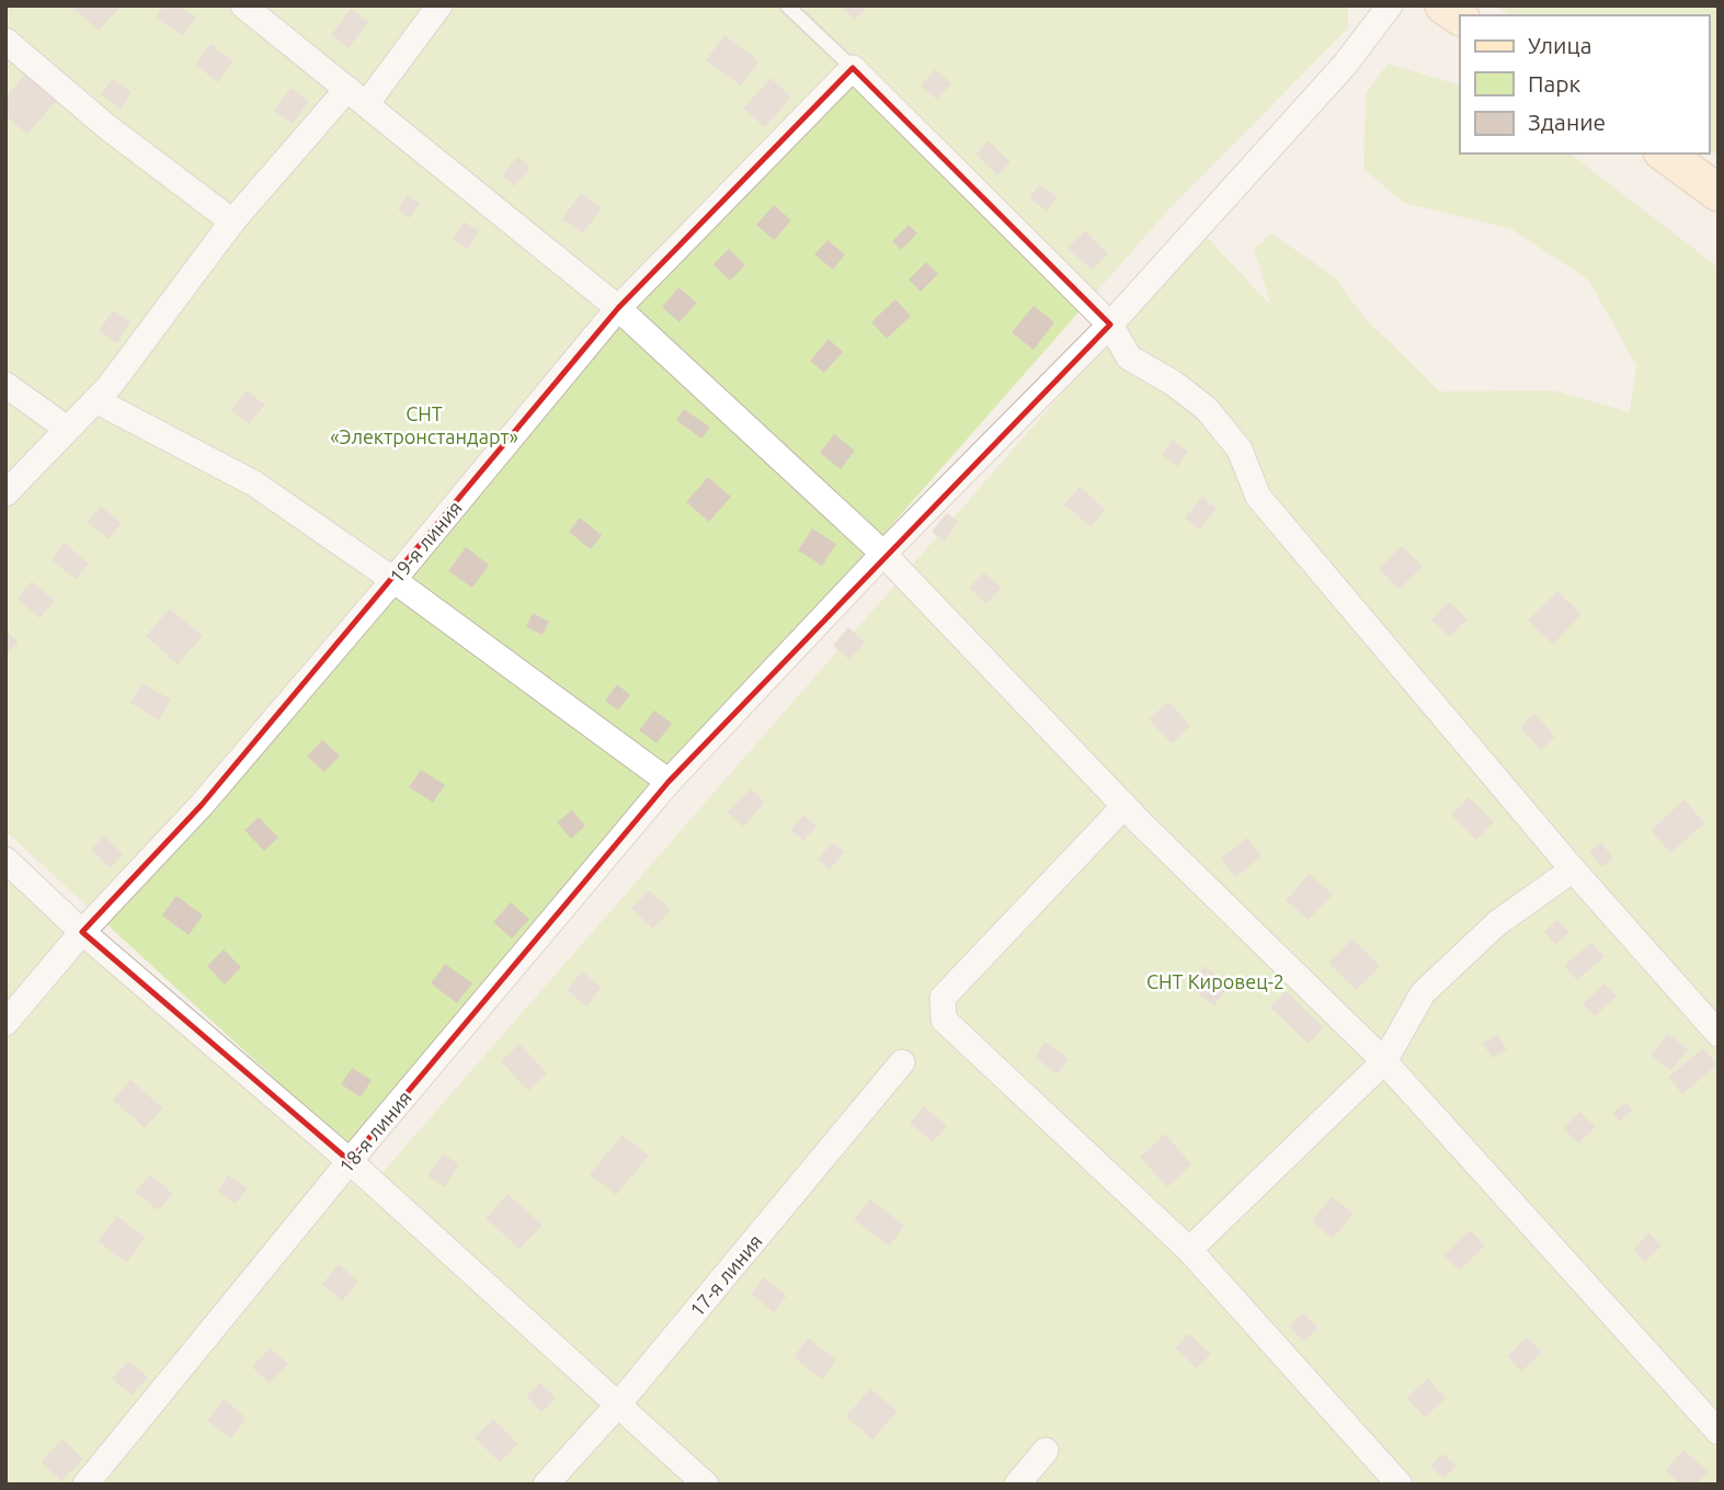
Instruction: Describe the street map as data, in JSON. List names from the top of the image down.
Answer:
{
  "streets": {
    "street": ["19-я линия", "18-я линия", "17-я линия"]
  },
  "parks": ["СНТ «Электронстандарт»", "СНТ Кировец-2"],
  "legend": ["Улица", "Парк", "Здание"]
}
